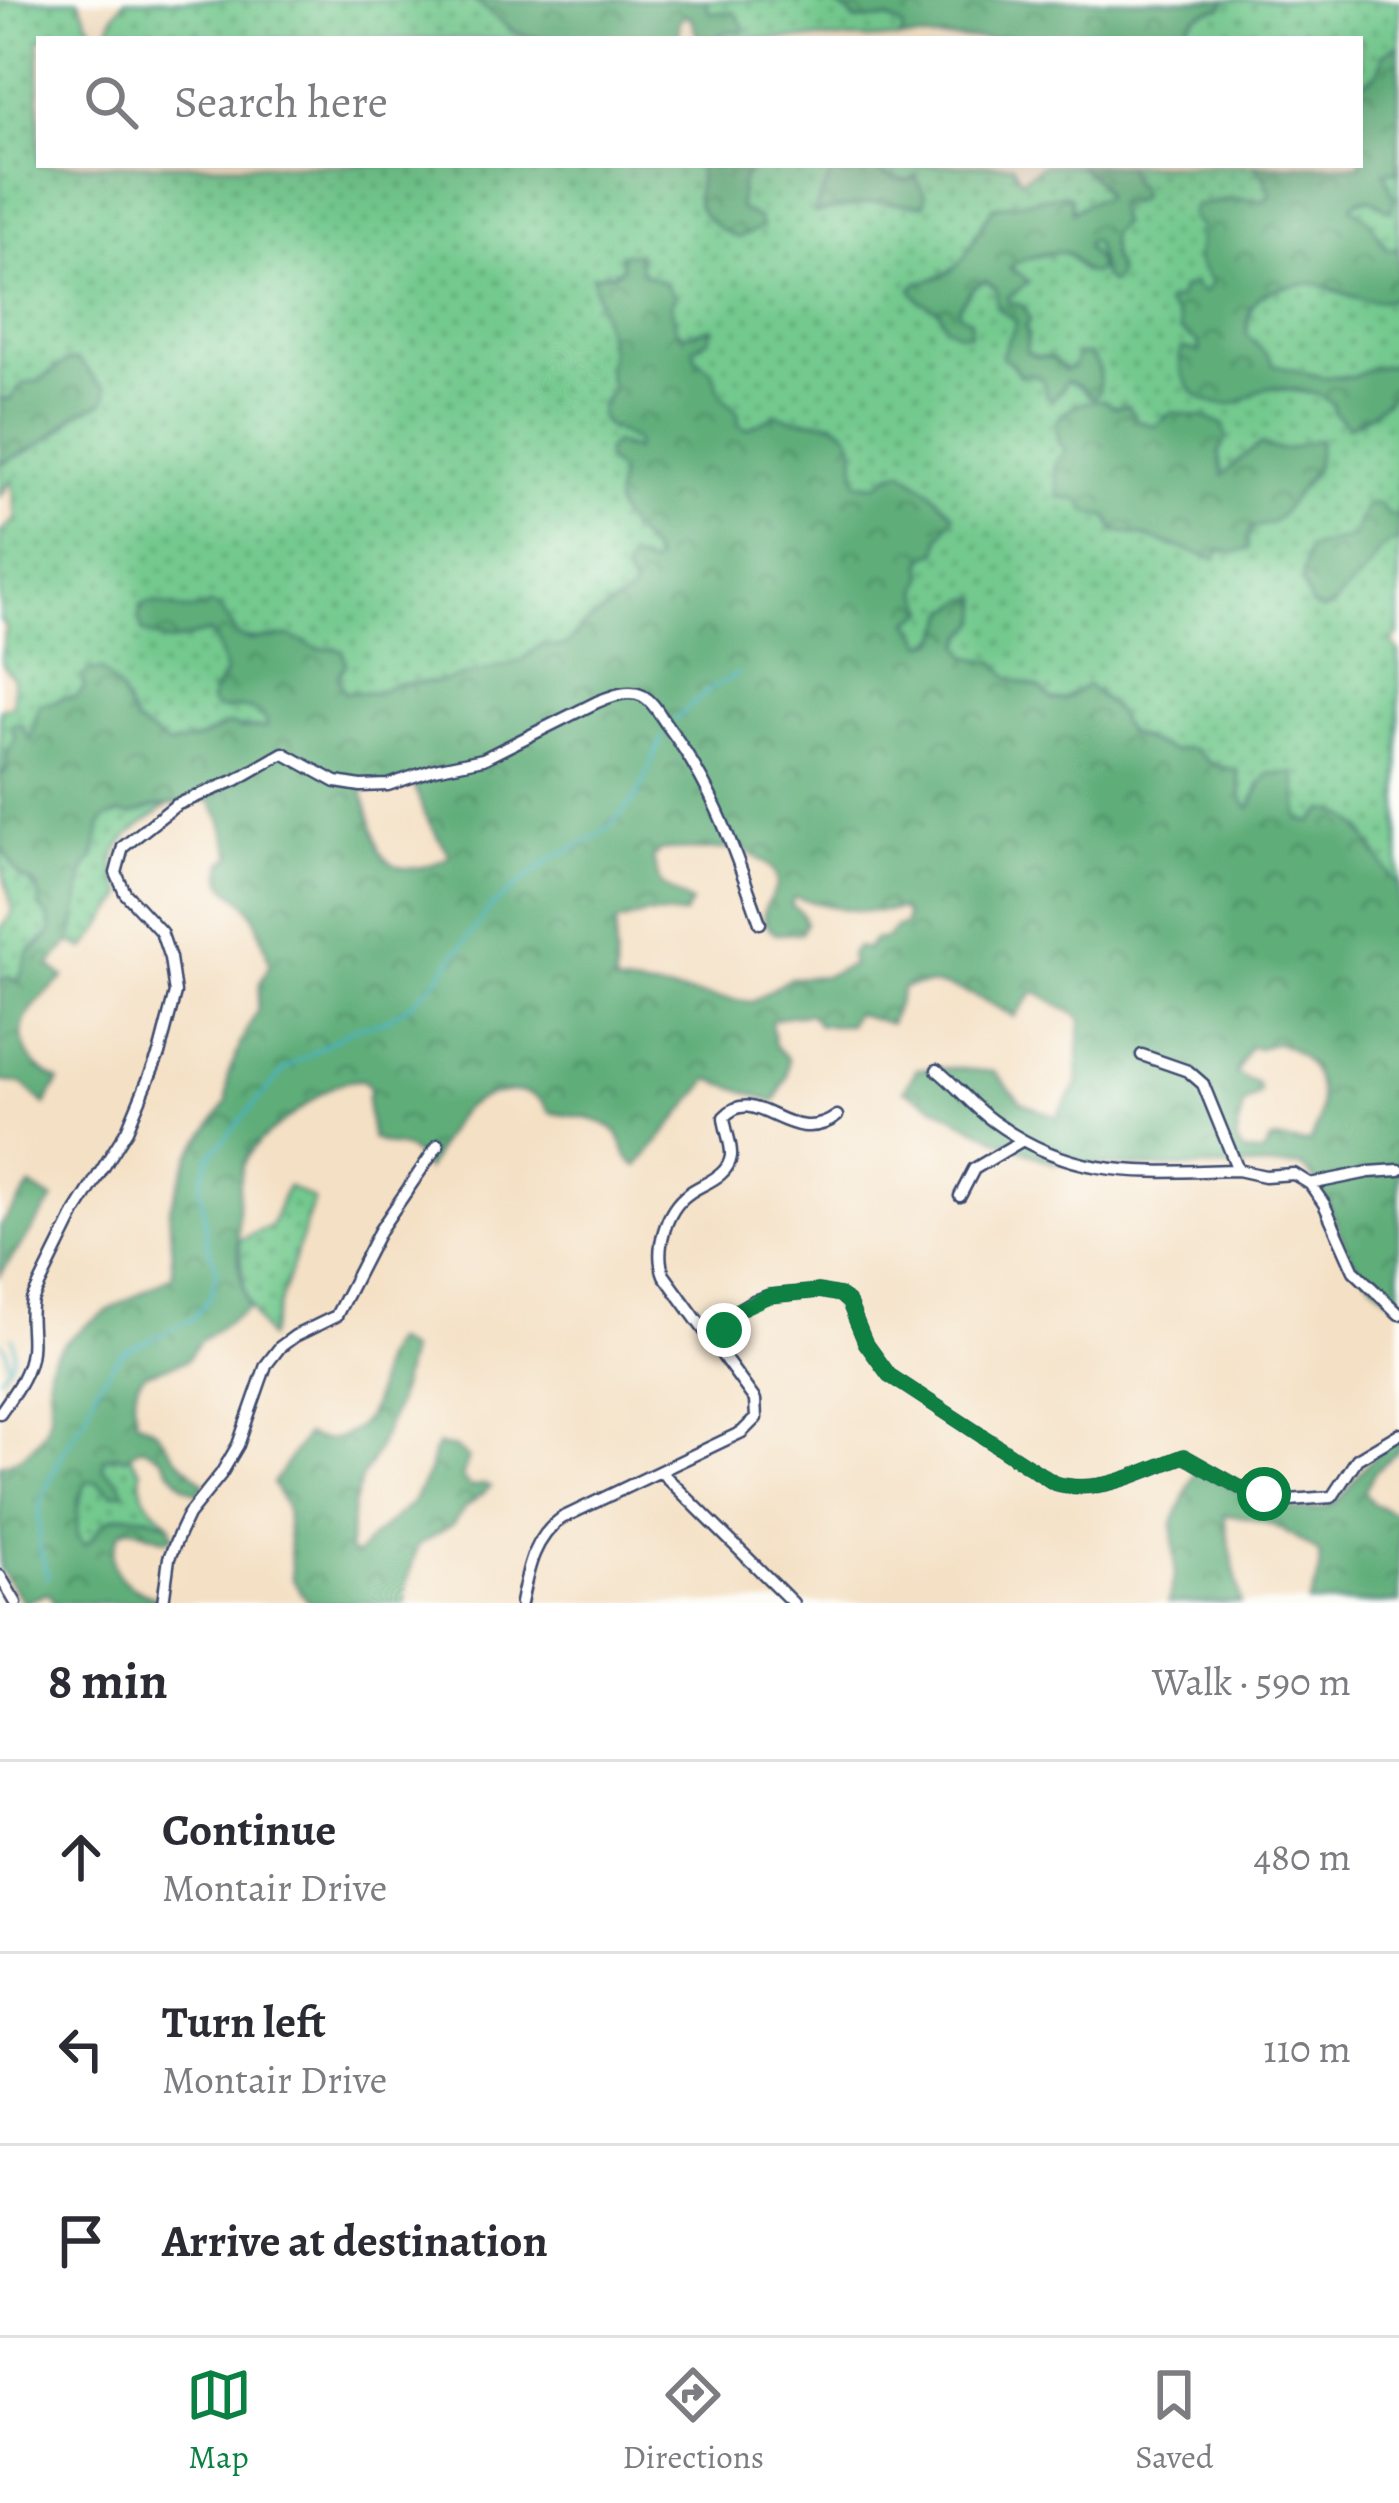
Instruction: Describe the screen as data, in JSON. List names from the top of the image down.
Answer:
{
  "page": {
    "search": "Search here",
    "heading": ["8 min", "Walk · 590 m"],
    "list": [
      ["Continue", "Montair Drive", "480 m"],
      ["Turn left", "Montair Drive", "110 m"],
      "Arrive at destination"
    ],
    "nav": ["Map", "Directions", "Saved"]
  }
}
